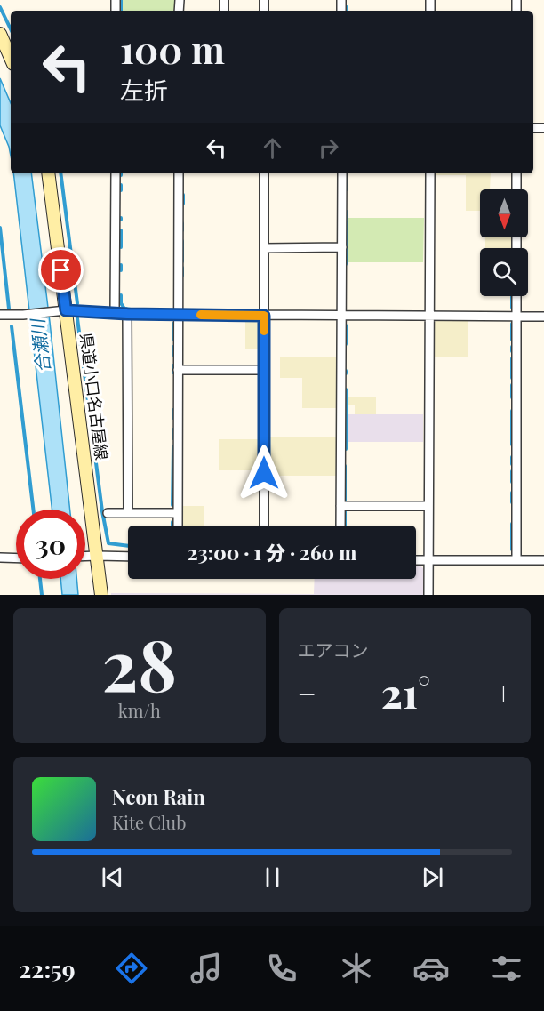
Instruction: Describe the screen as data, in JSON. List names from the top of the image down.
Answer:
{
  "streets": {
    "main road": ["県道小口名古屋線"]
  },
  "water": ["合瀬川"],
  "north": "bottom",
  "page": {
    "turn": ["100 m", "左折"],
    "limit": "30",
    "trip": "23:00 · 1 分 · 260 m",
    "tile": [
      ["28", "km/h"],
      "エアコン"
    ],
    "heat": ["−", "21°", "+"],
    "song": ["Neon Rain", "Kite Club"],
    "tabs": "22:59"
  }
}
